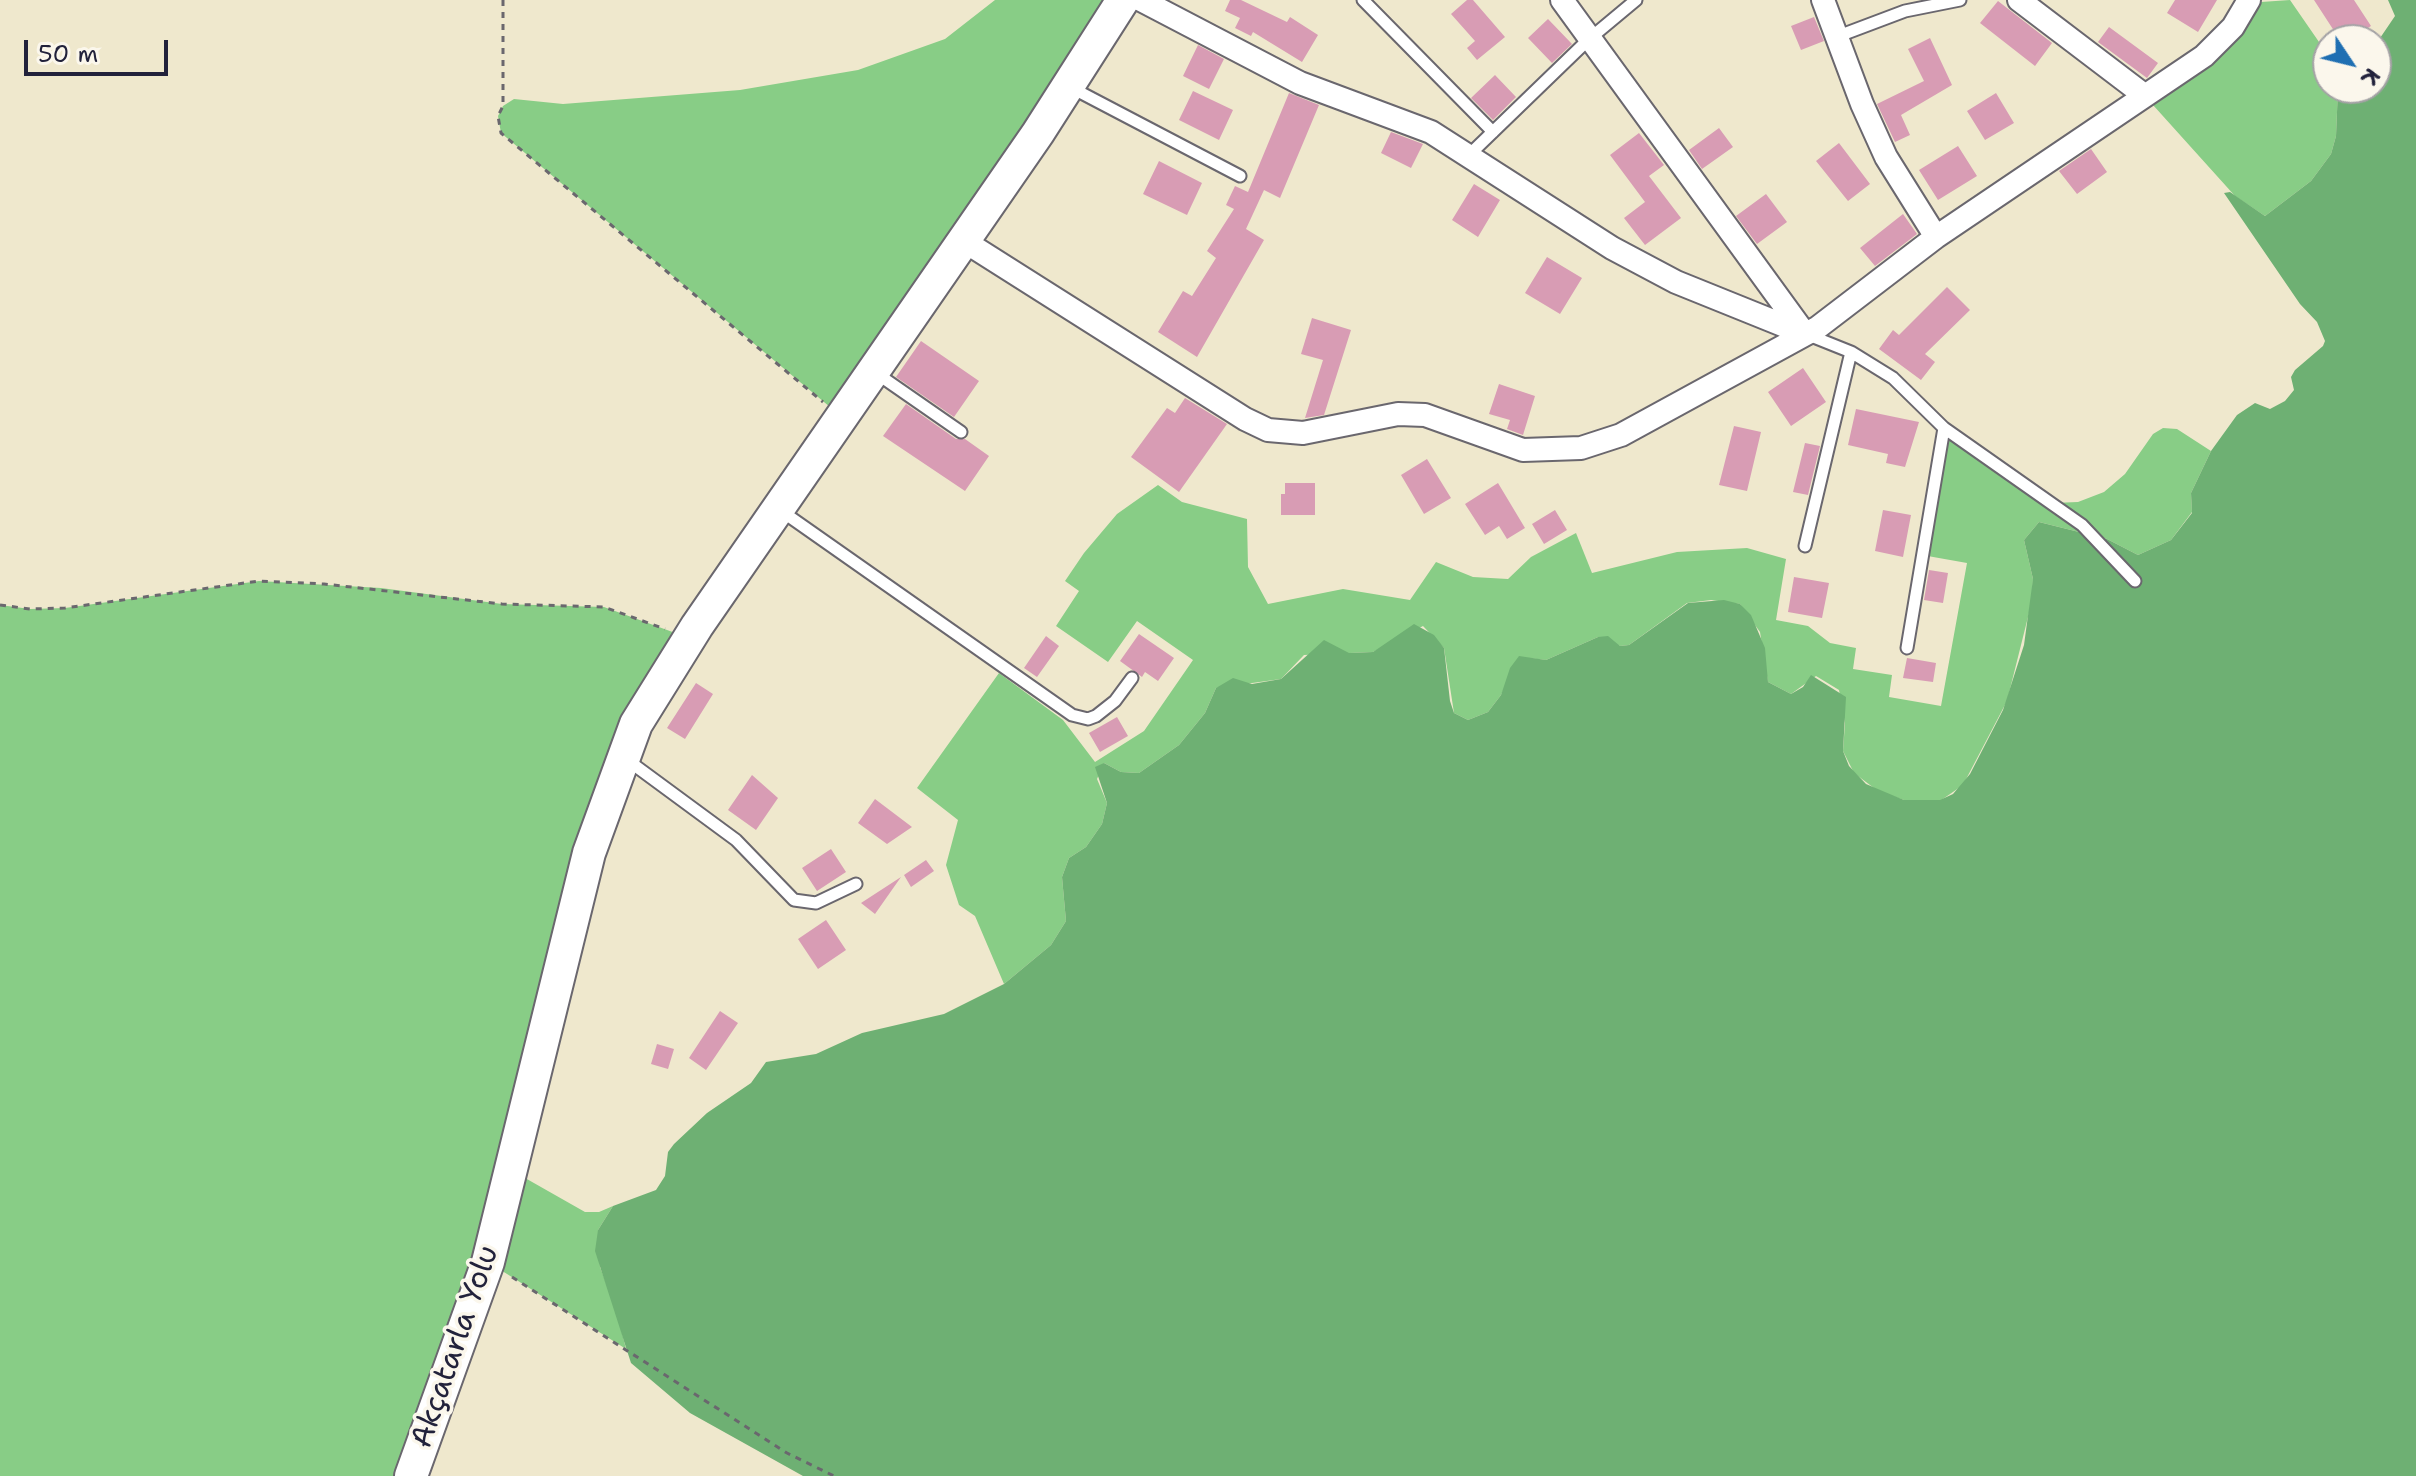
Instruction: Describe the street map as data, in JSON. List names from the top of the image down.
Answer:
{
  "streets": {
    "street": ["Akçatarla Yolu"]
  },
  "scale_bar": "50 m",
  "north": "bottom right"
}
